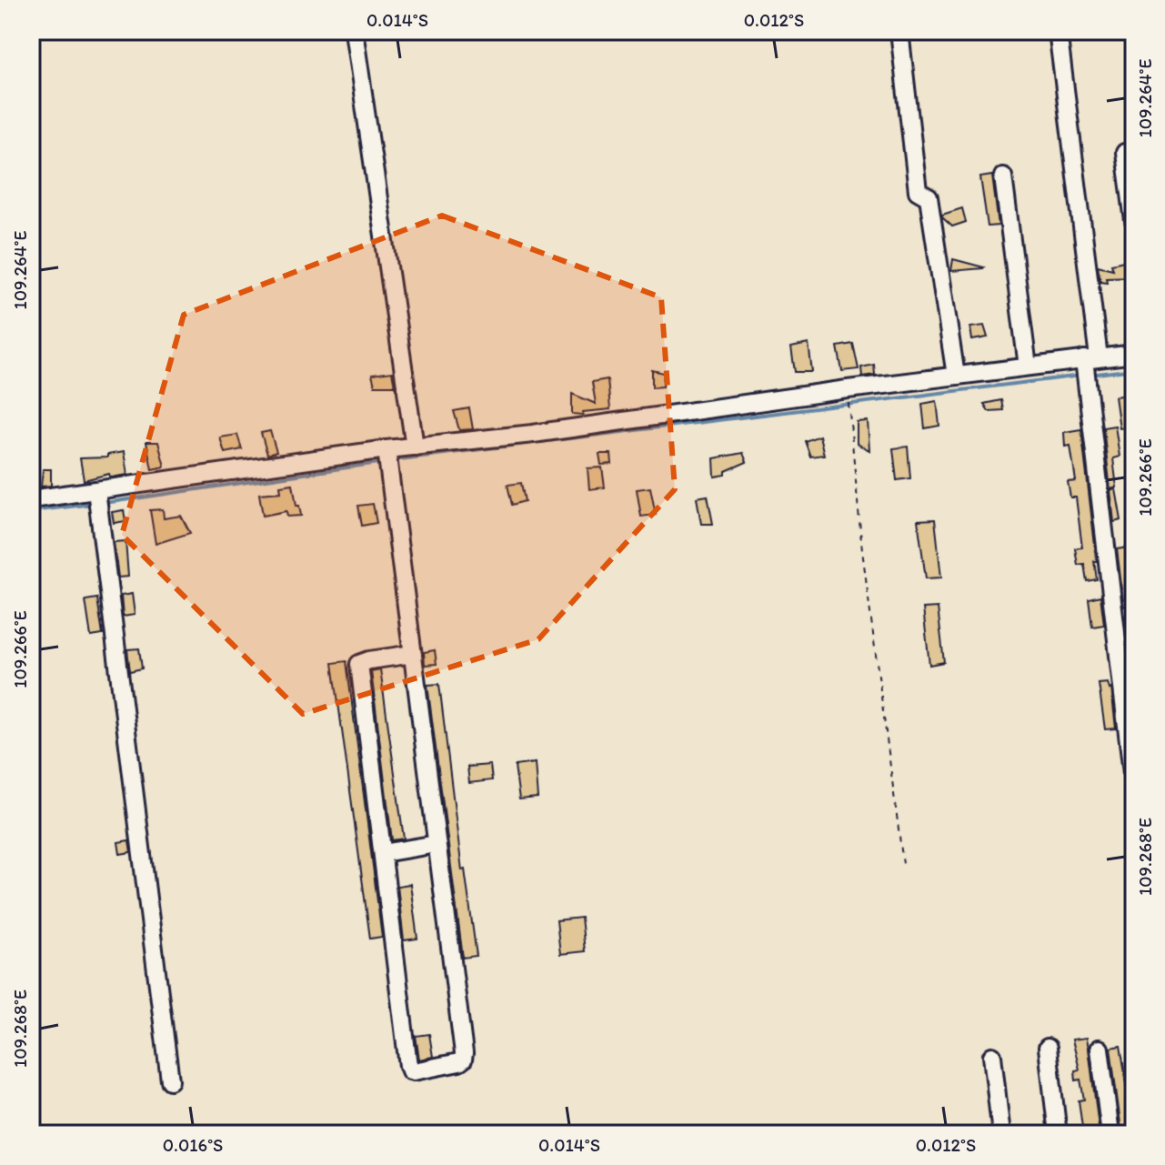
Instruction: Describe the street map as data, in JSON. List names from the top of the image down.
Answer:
{
  "coordinates": [
    "0.014°S",
    "0.012°S",
    "109.264°E",
    "109.266°E",
    "109.268°E",
    "0.016°S"
  ]
}
